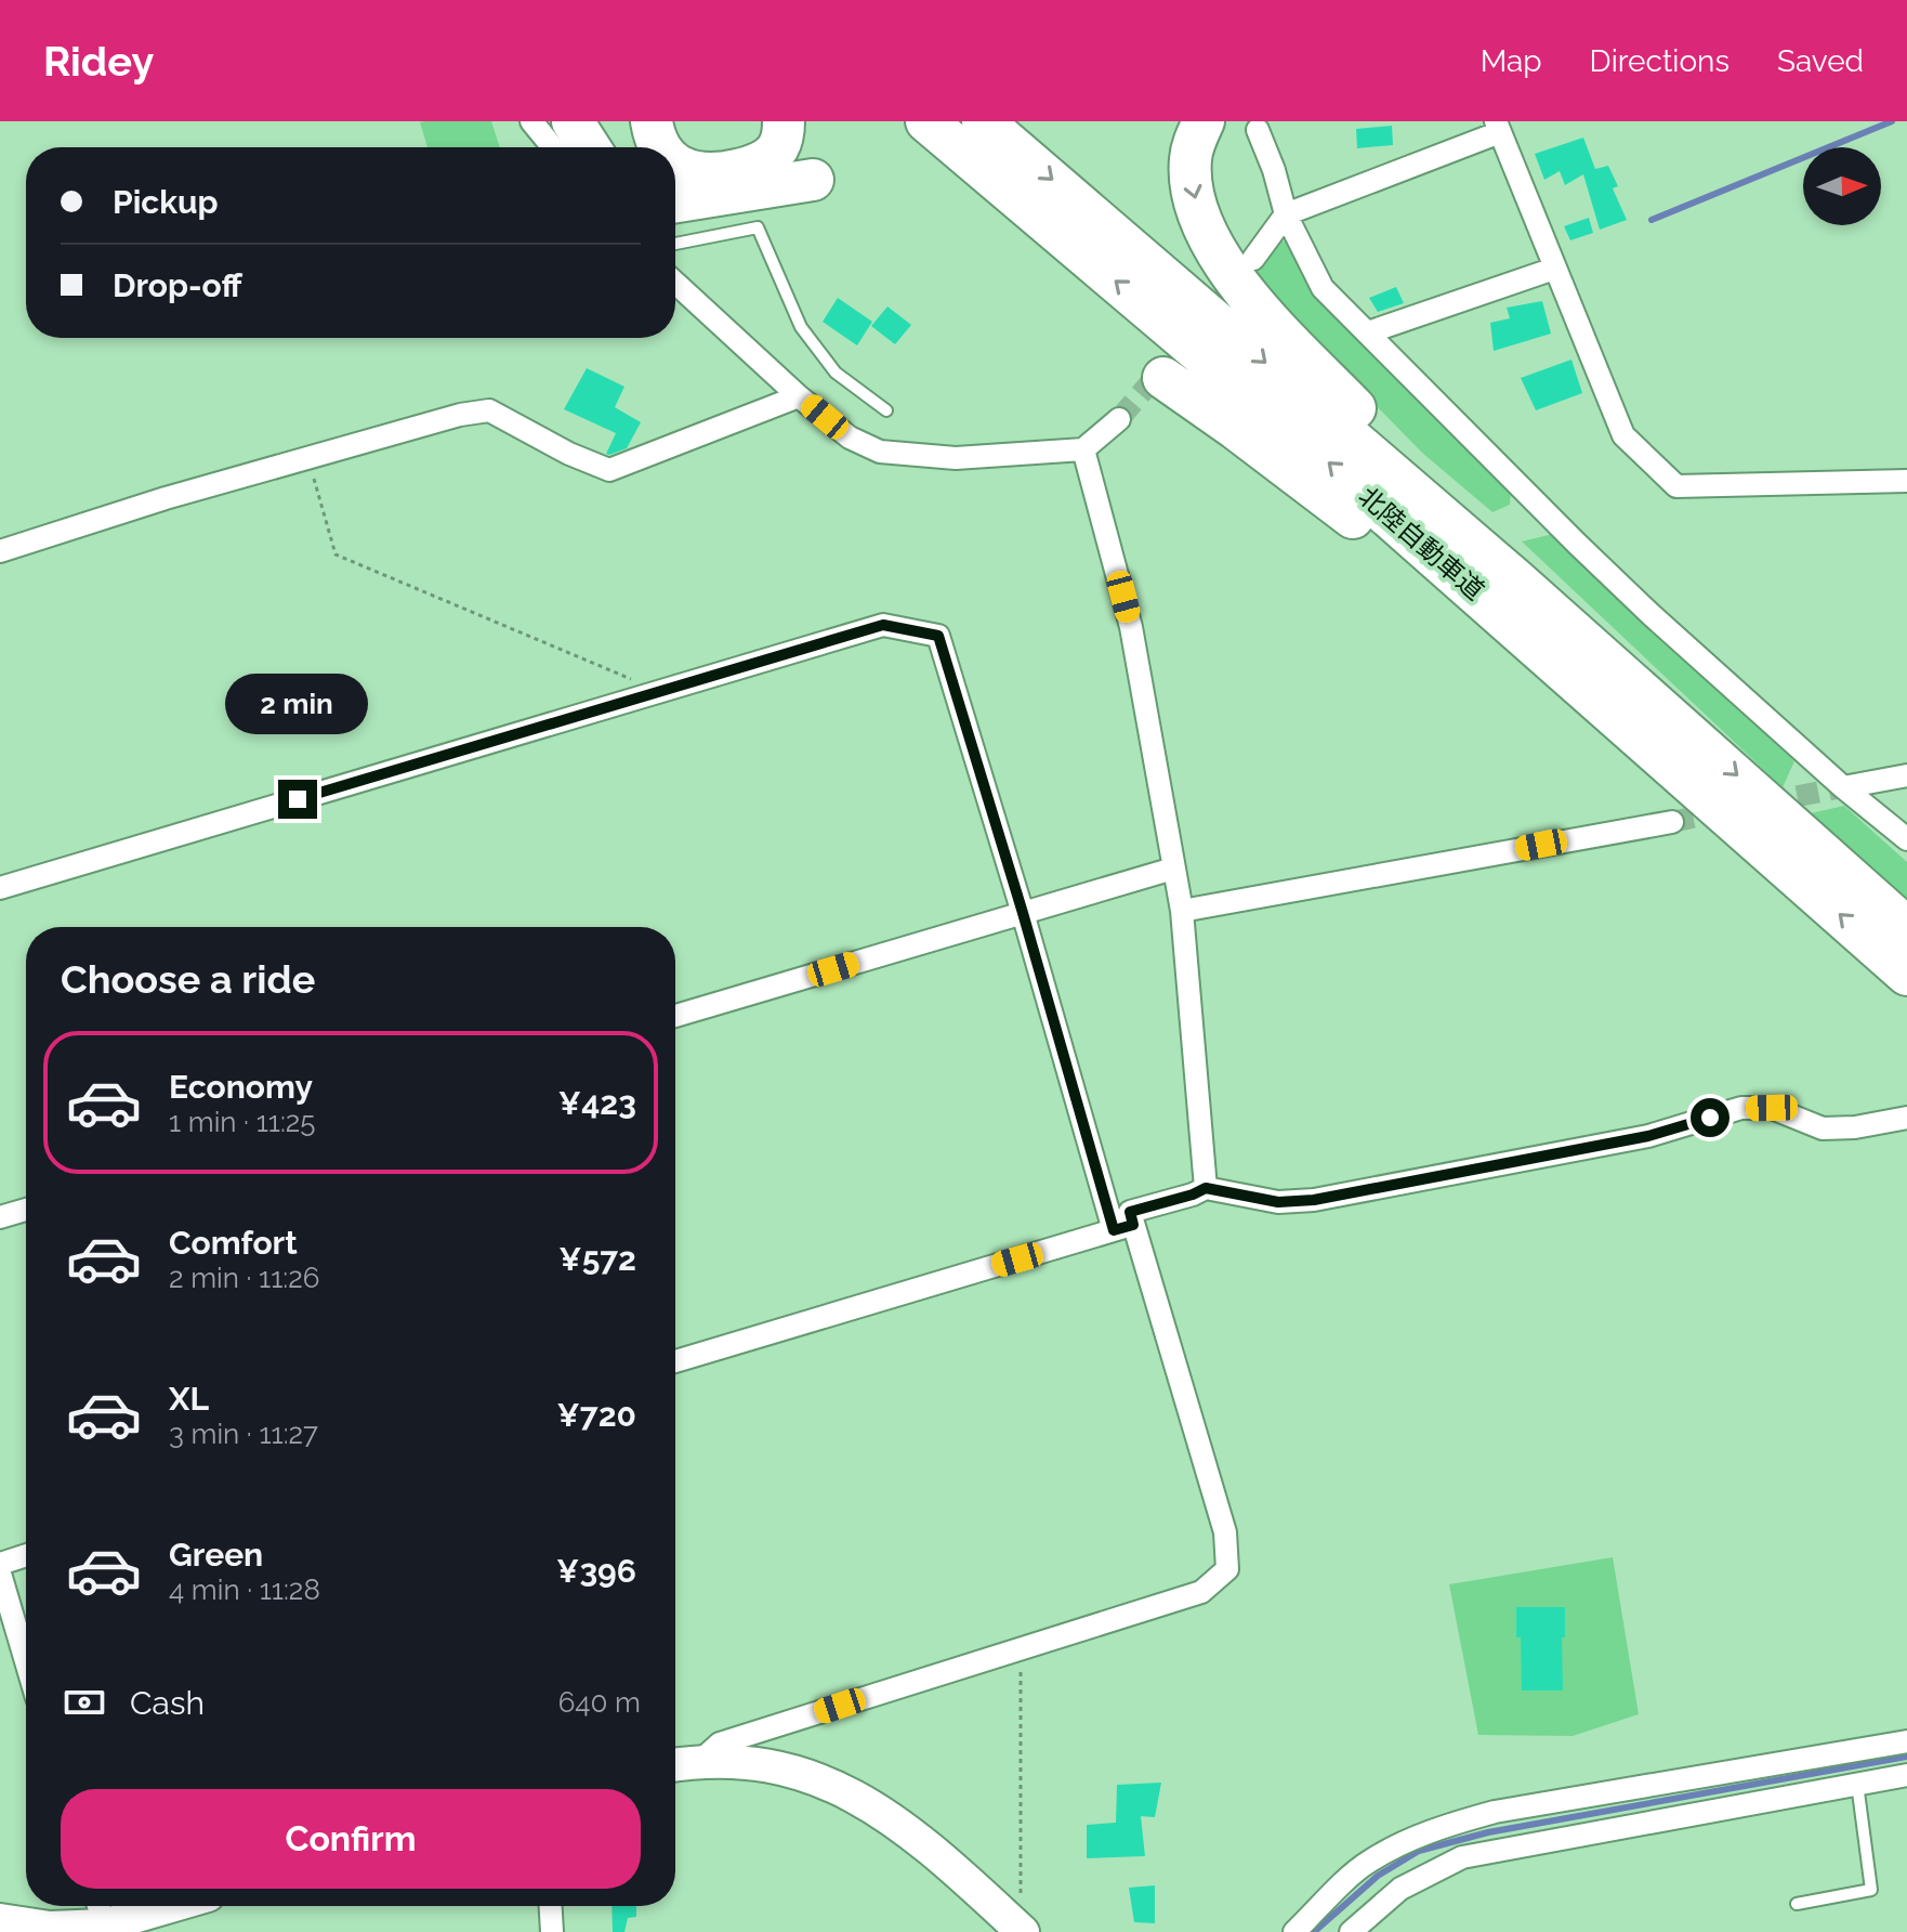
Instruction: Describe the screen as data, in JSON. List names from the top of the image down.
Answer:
{
  "streets": {
    "highway": ["北陸自動車道"]
  },
  "north": "right",
  "page": {
    "header": "Ridey",
    "nav": ["Map", "Directions", "Saved"],
    "banner": ["Pickup", "Drop-off"],
    "bubble": "2 min",
    "heading": "Choose a ride",
    "list": [
      {
        "name": "Economy",
        "note": "1 min · 11:25",
        "value": "¥423"
      },
      {
        "name": "Comfort",
        "note": "2 min · 11:26",
        "value": "¥572"
      },
      {
        "name": "XL",
        "note": "3 min · 11:27",
        "value": "¥720"
      },
      {
        "name": "Green",
        "note": "4 min · 11:28",
        "value": "¥396"
      }
    ],
    "pay": ["Cash", "640 m"],
    "buttons": "Confirm"
  }
}
